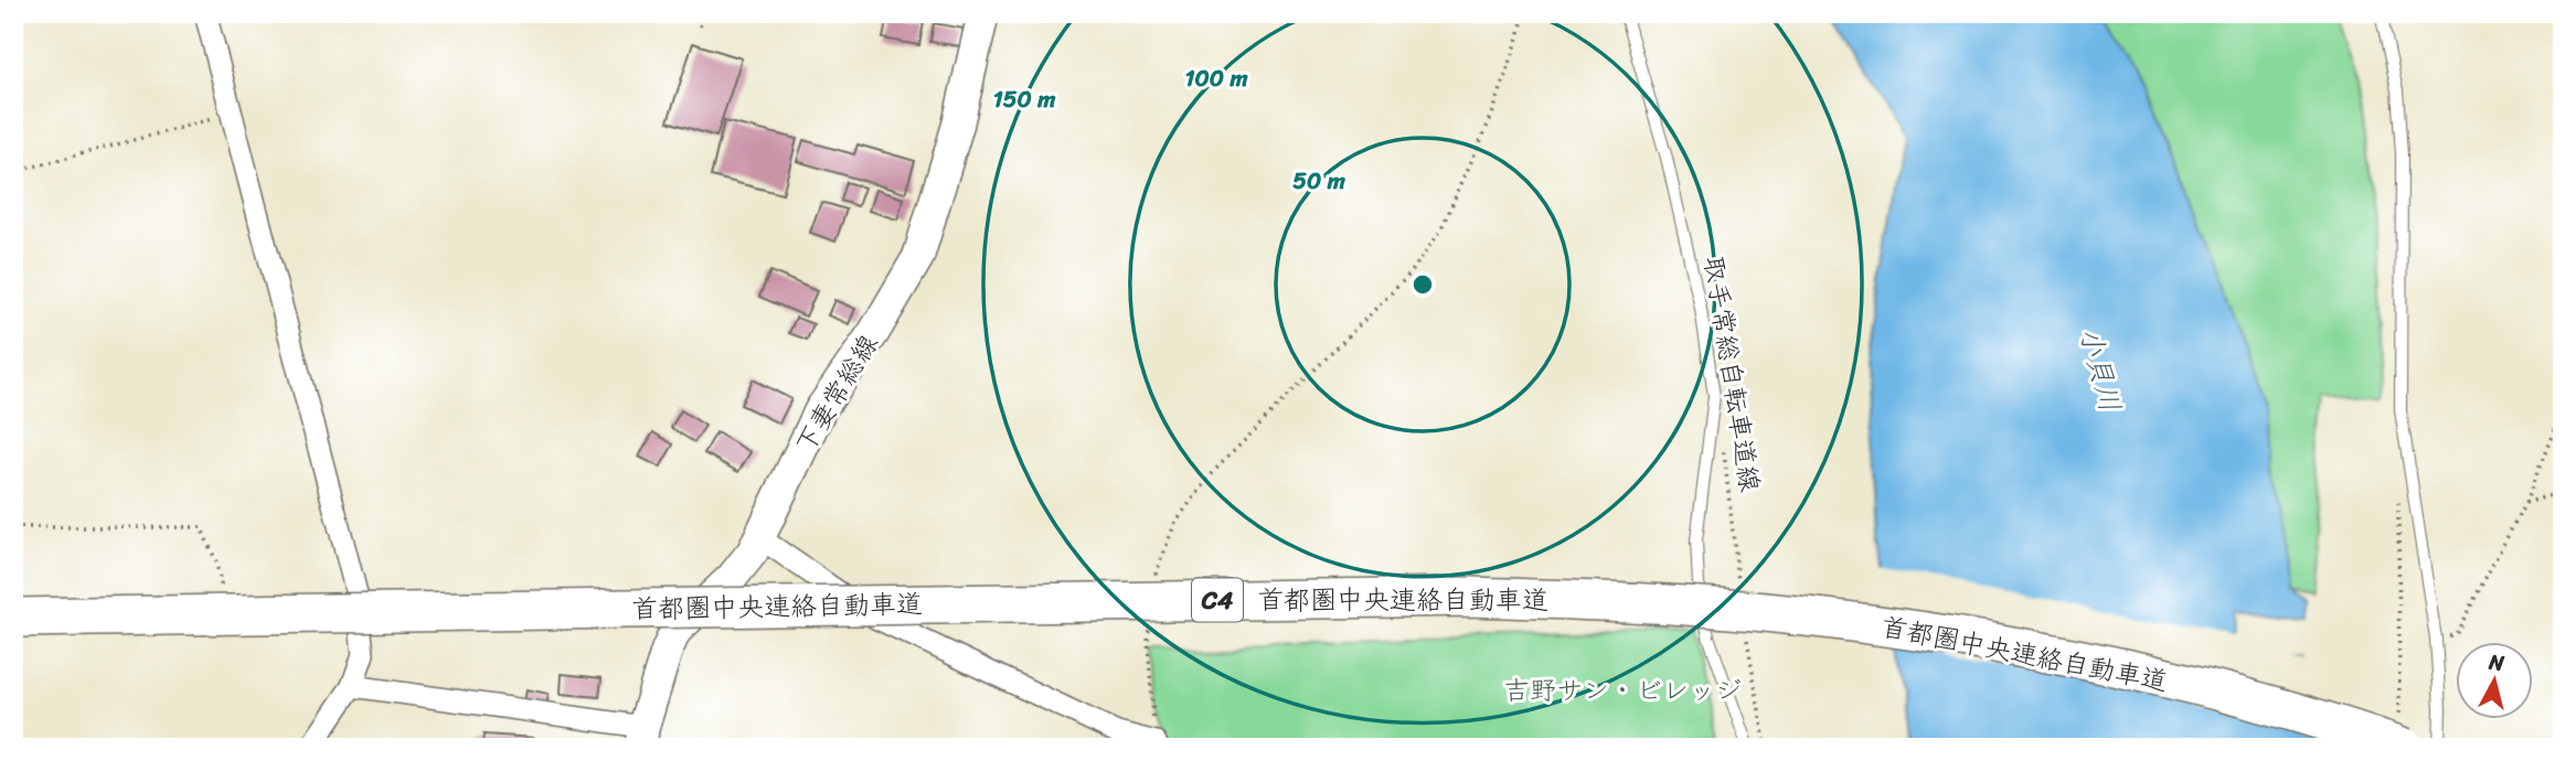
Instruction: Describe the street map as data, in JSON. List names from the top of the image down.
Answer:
{
  "streets": {
    "highway": ["C4", "首都圏中央連絡自動車道"],
    "main road": ["下妻常総線"],
    "lane": ["取手常総自転車道線"]
  },
  "water": ["小貝川"],
  "parks": ["吉野サン・ビレッジ"],
  "north": "top",
  "rings": ["100 m", "150 m", "50 m"]
}
